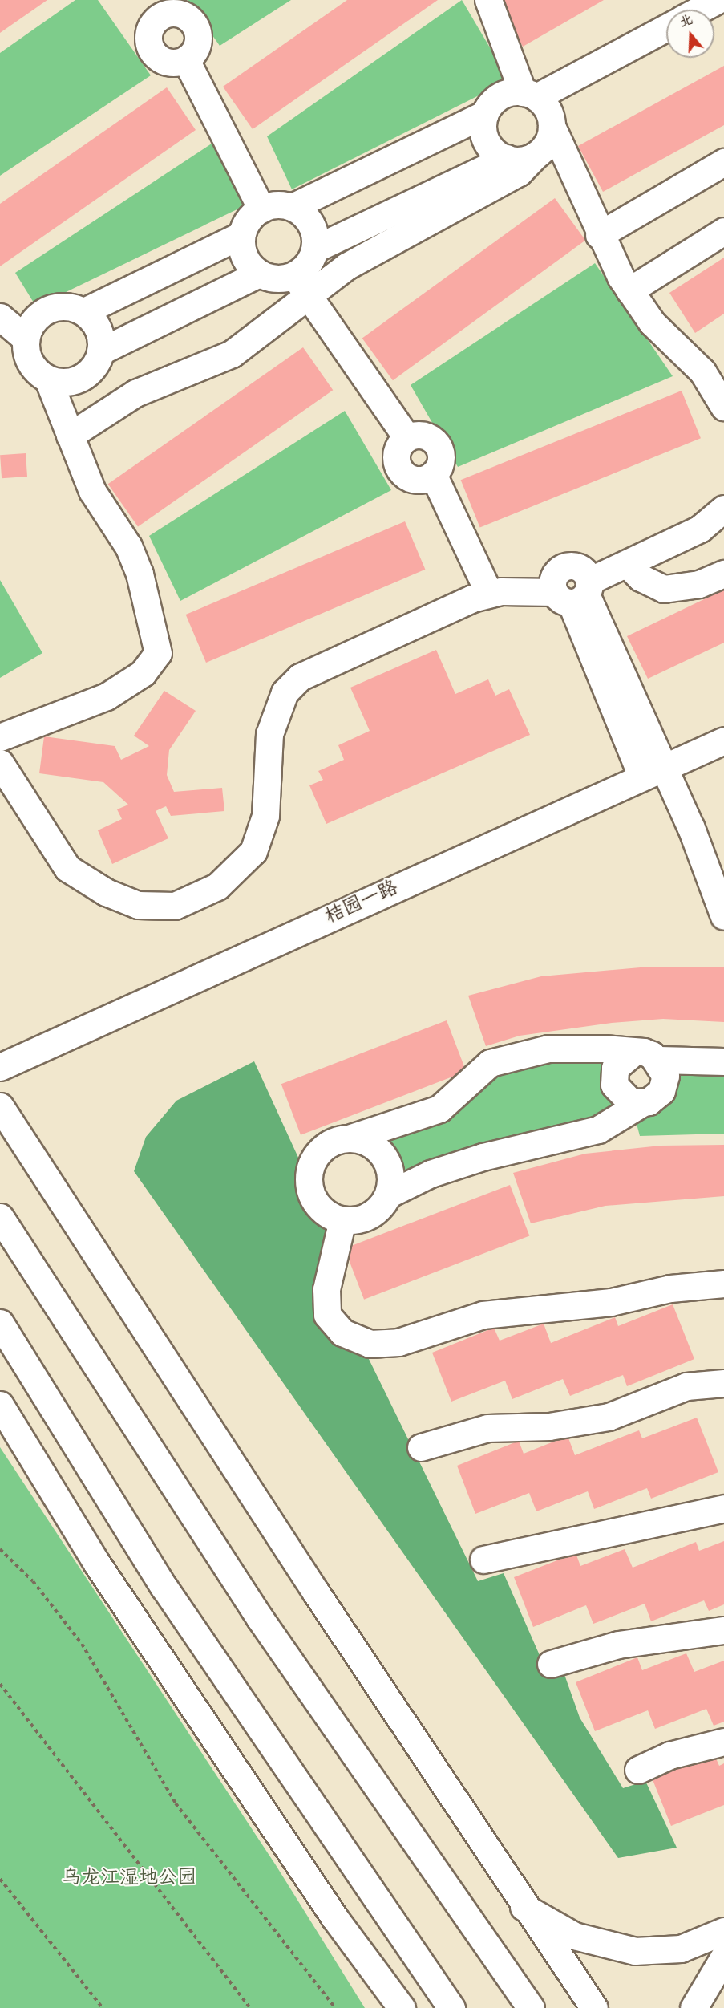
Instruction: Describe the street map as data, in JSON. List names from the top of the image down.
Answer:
{
  "streets": {
    "main road": ["桔园一路"]
  },
  "parks": ["乌龙江湿地公园"],
  "north": "top"
}
